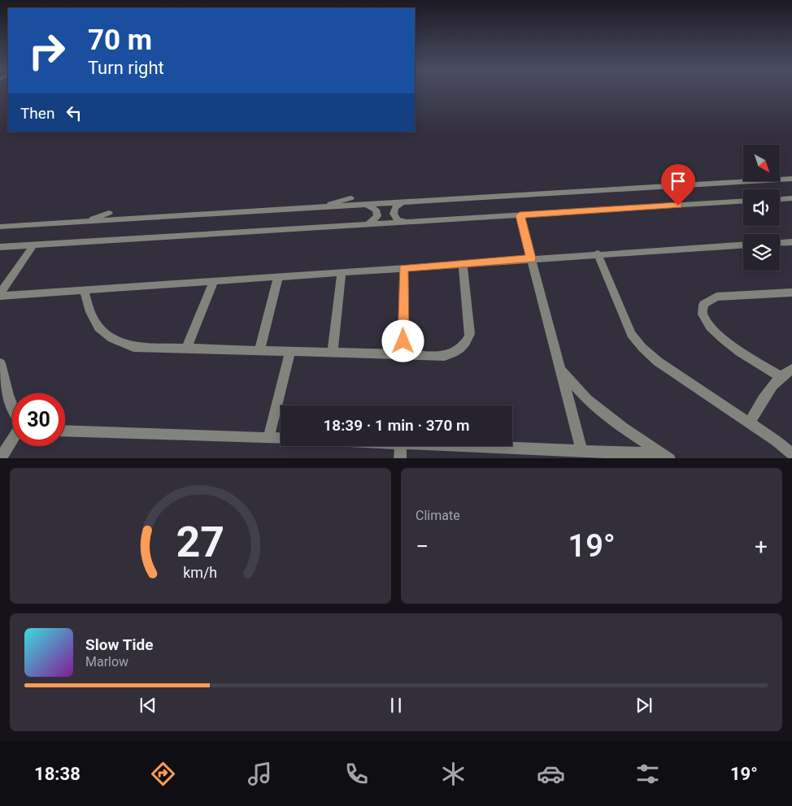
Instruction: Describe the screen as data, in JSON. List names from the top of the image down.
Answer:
{
  "north": "bottom right",
  "page": {
    "turn": ["70 m", "Turn right"],
    "then": "Then",
    "limit": "30",
    "trip": "18:39 · 1 min · 370 m",
    "tile": "Climate",
    "heat": ["−", "19°", "+"],
    "song": ["Slow Tide", "Marlow"],
    "tabs": ["18:38", "19°"],
    "gauge": ["27", "km/h"]
  }
}
